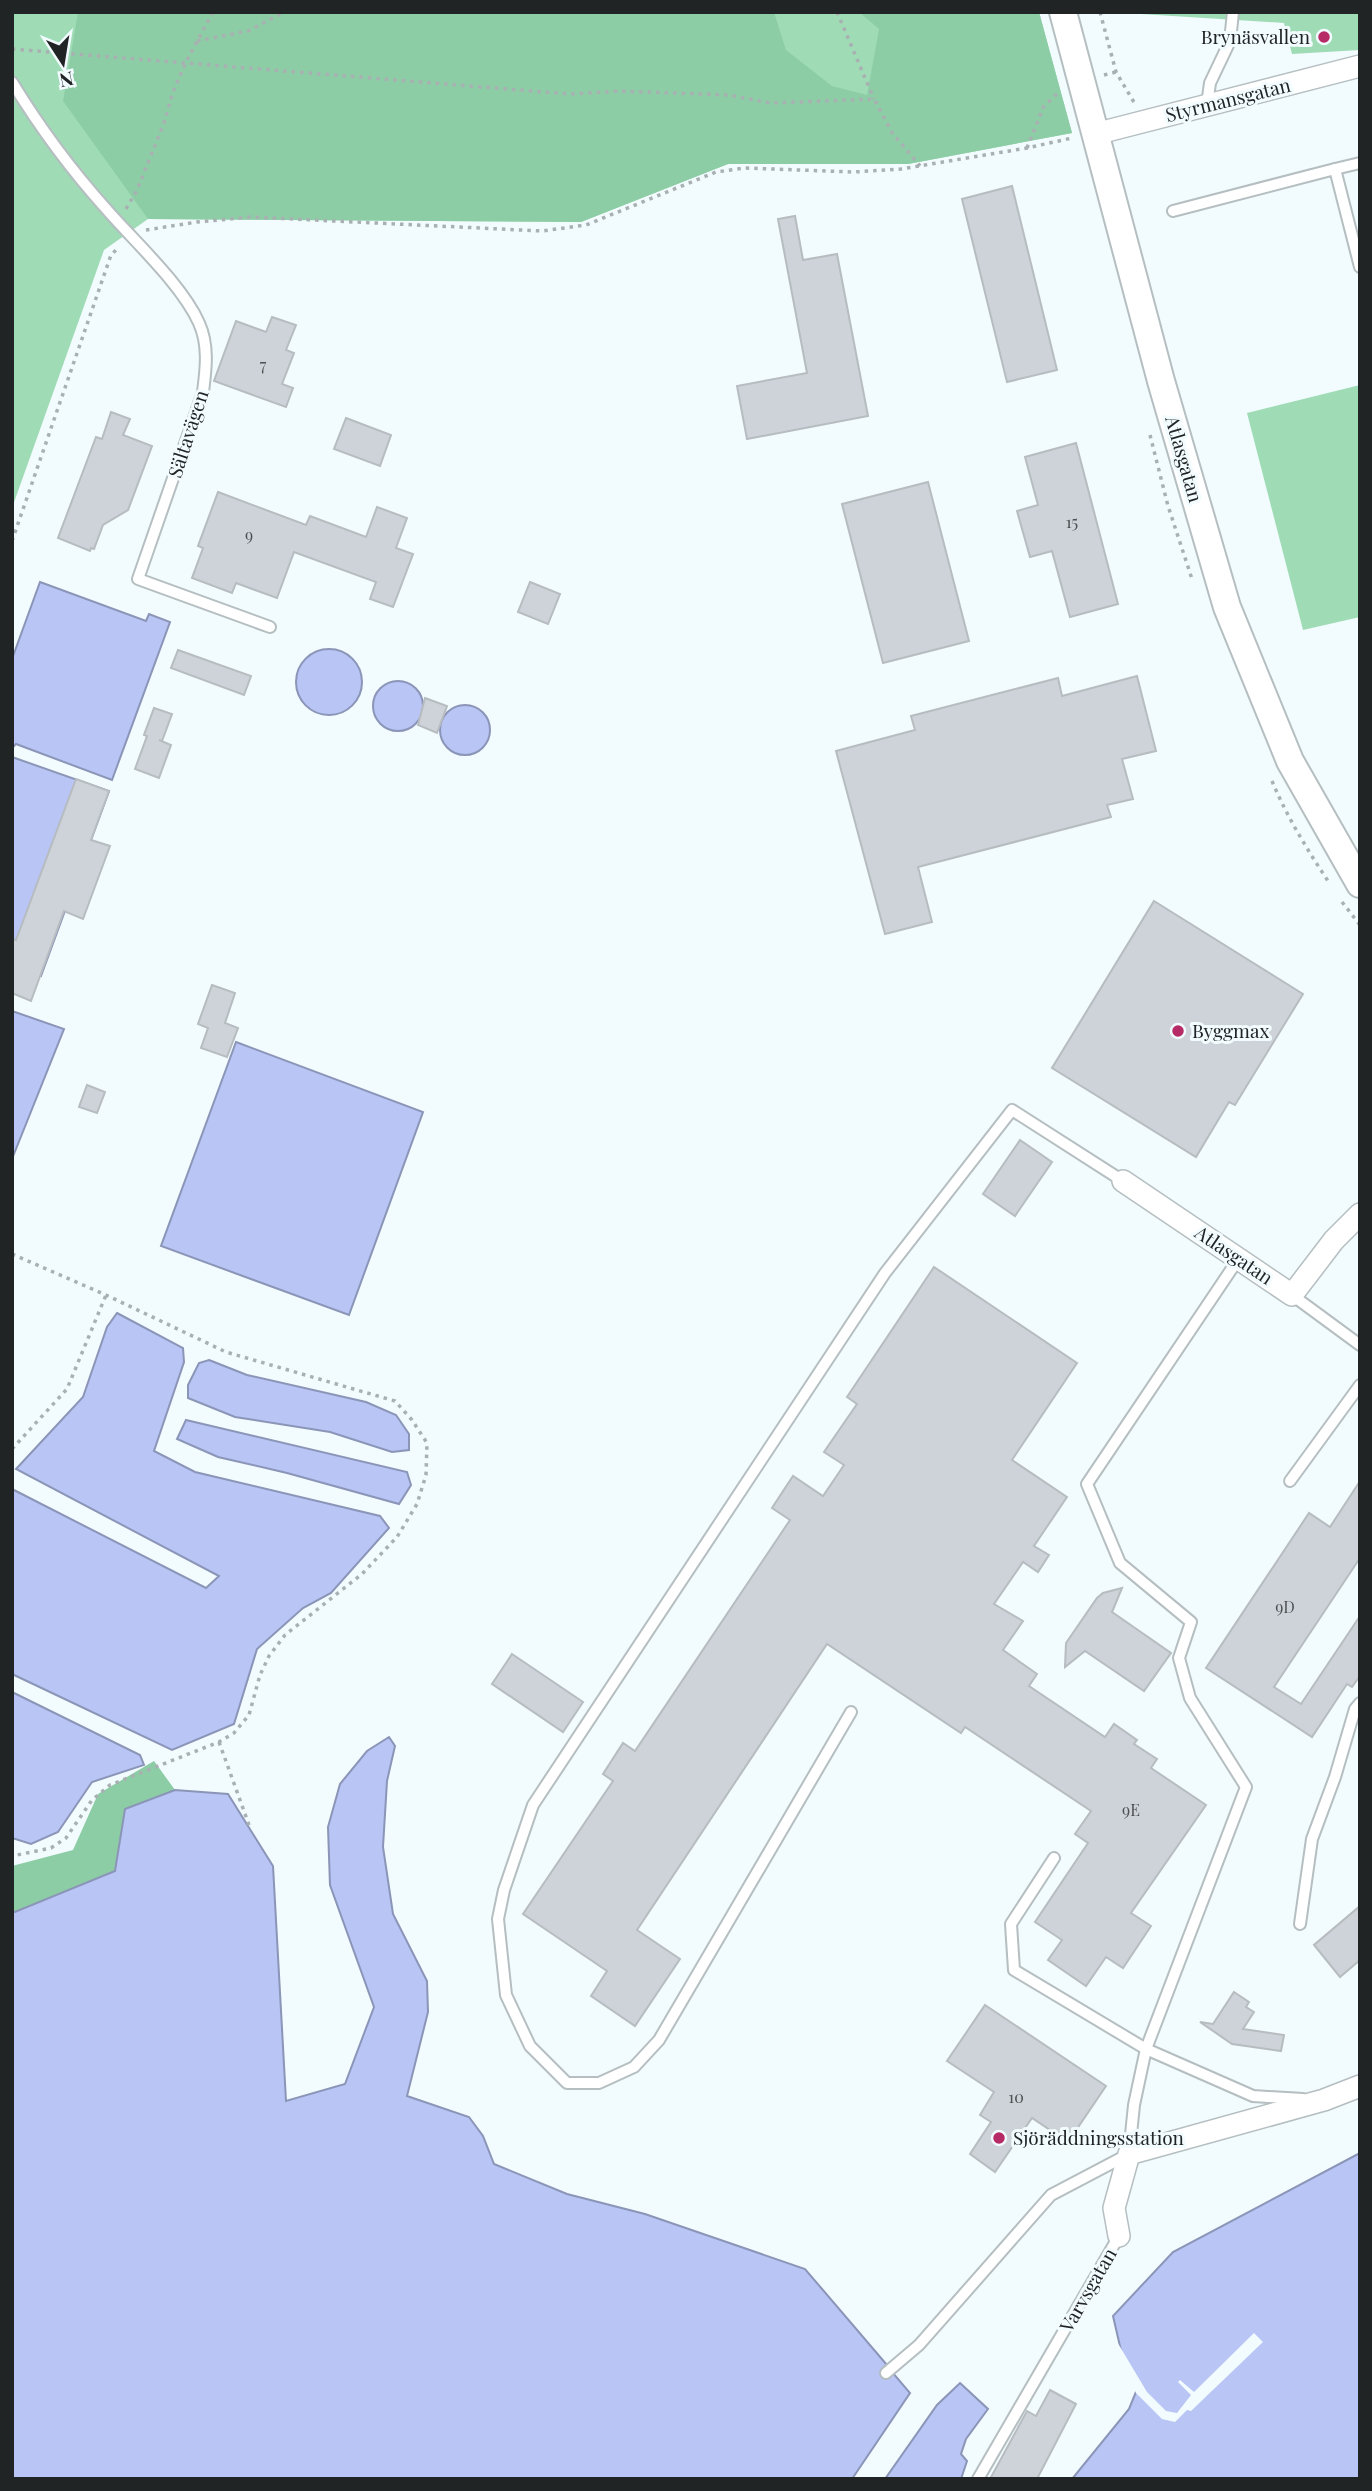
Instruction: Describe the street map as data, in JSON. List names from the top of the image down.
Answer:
{
  "streets": {
    "street": ["Styrmansgatan", "Atlasgatan", "Varvsgatan"],
    "lane": ["Sältavägen"]
  },
  "crossings": [
    ["Styrmansgatan", "Atlasgatan"]
  ],
  "places": ["Brynäsvallen", "Byggmax", "Sjöräddningsstation"],
  "house_numbers": [
    "7",
    "15",
    "9",
    "9D",
    "9E",
    "10"
  ],
  "north": "bottom"
}
